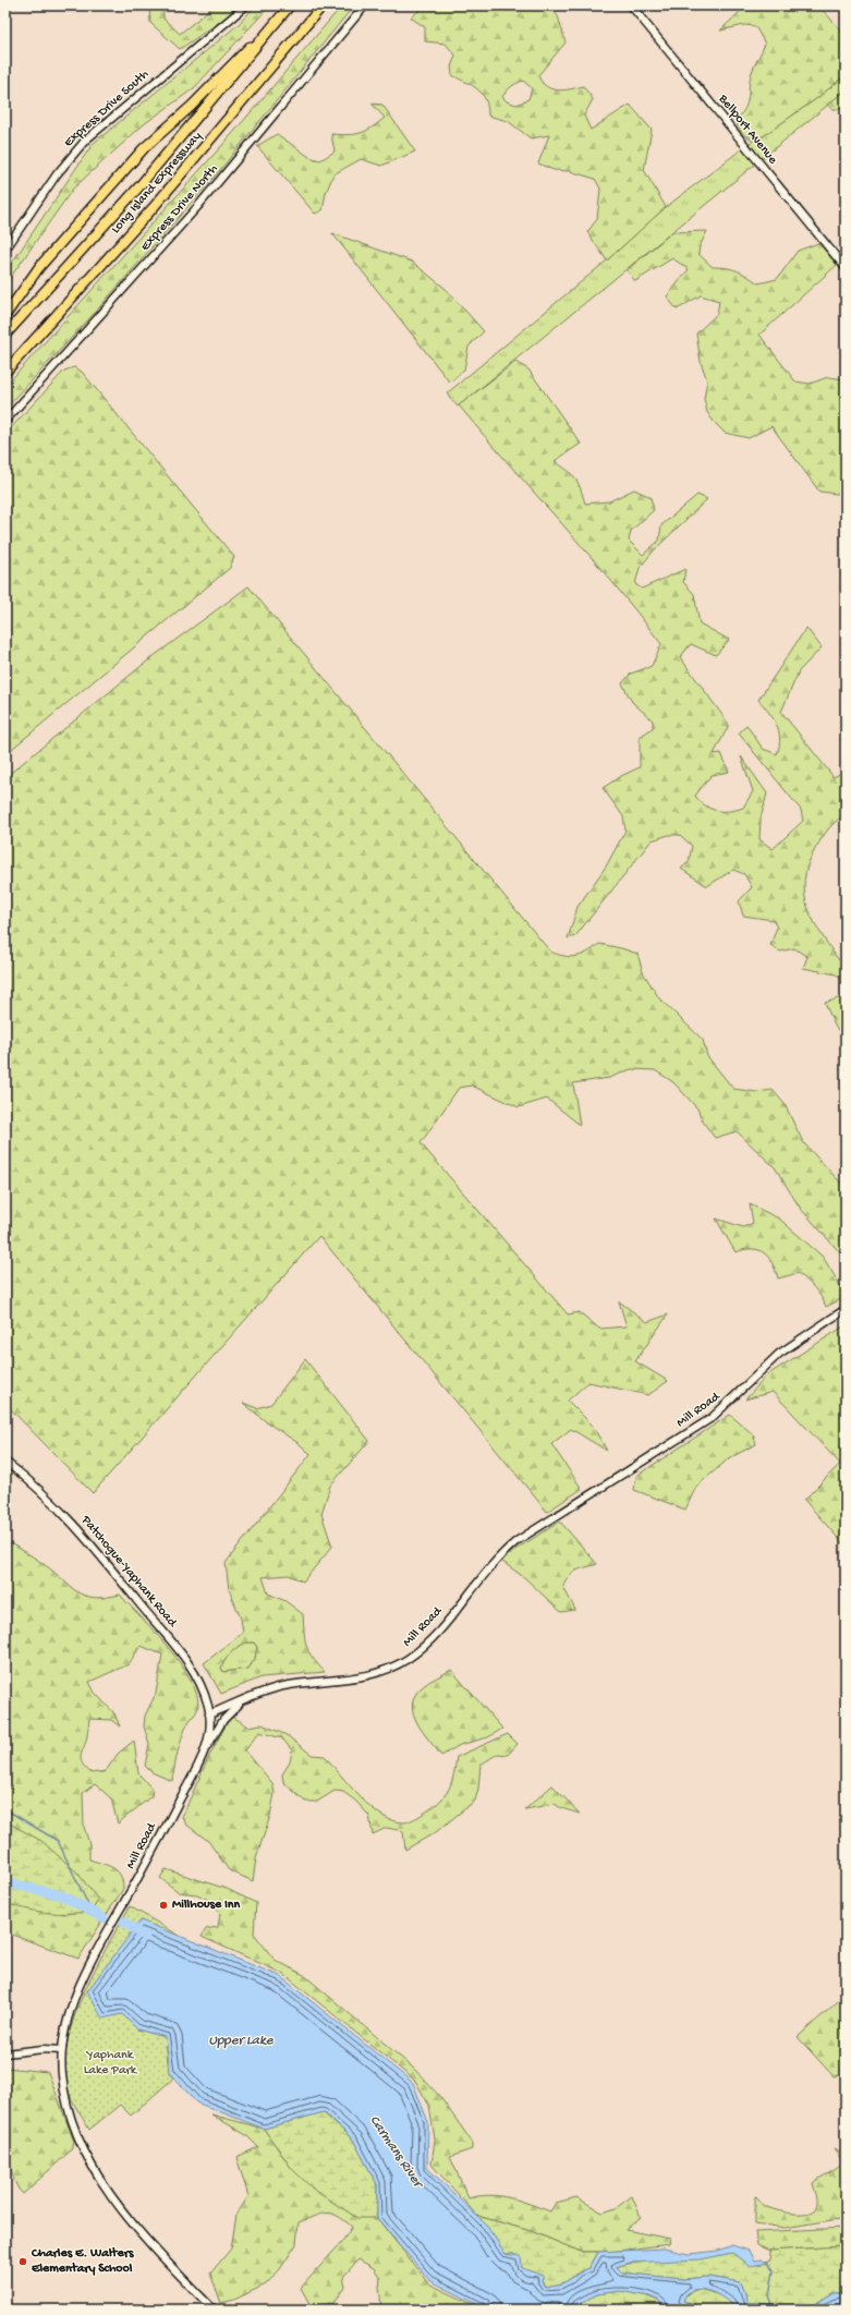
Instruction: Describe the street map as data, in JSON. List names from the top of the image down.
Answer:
{
  "streets": {
    "highway": ["Long Island Expressway"],
    "main road": [
      "Express Drive South",
      "Bellport Avenue",
      "Express Drive North",
      "Mill Road",
      "Patchogue-Yaphank Road"
    ]
  },
  "crossings": [
    ["Mill Road", "Patchogue-Yaphank Road"]
  ],
  "water": ["Upper Lake", "Carmans River"],
  "parks": ["Yaphank Lake Park"],
  "places": ["Millhouse Inn", "Charles E. Walters Elementary School"]
}
